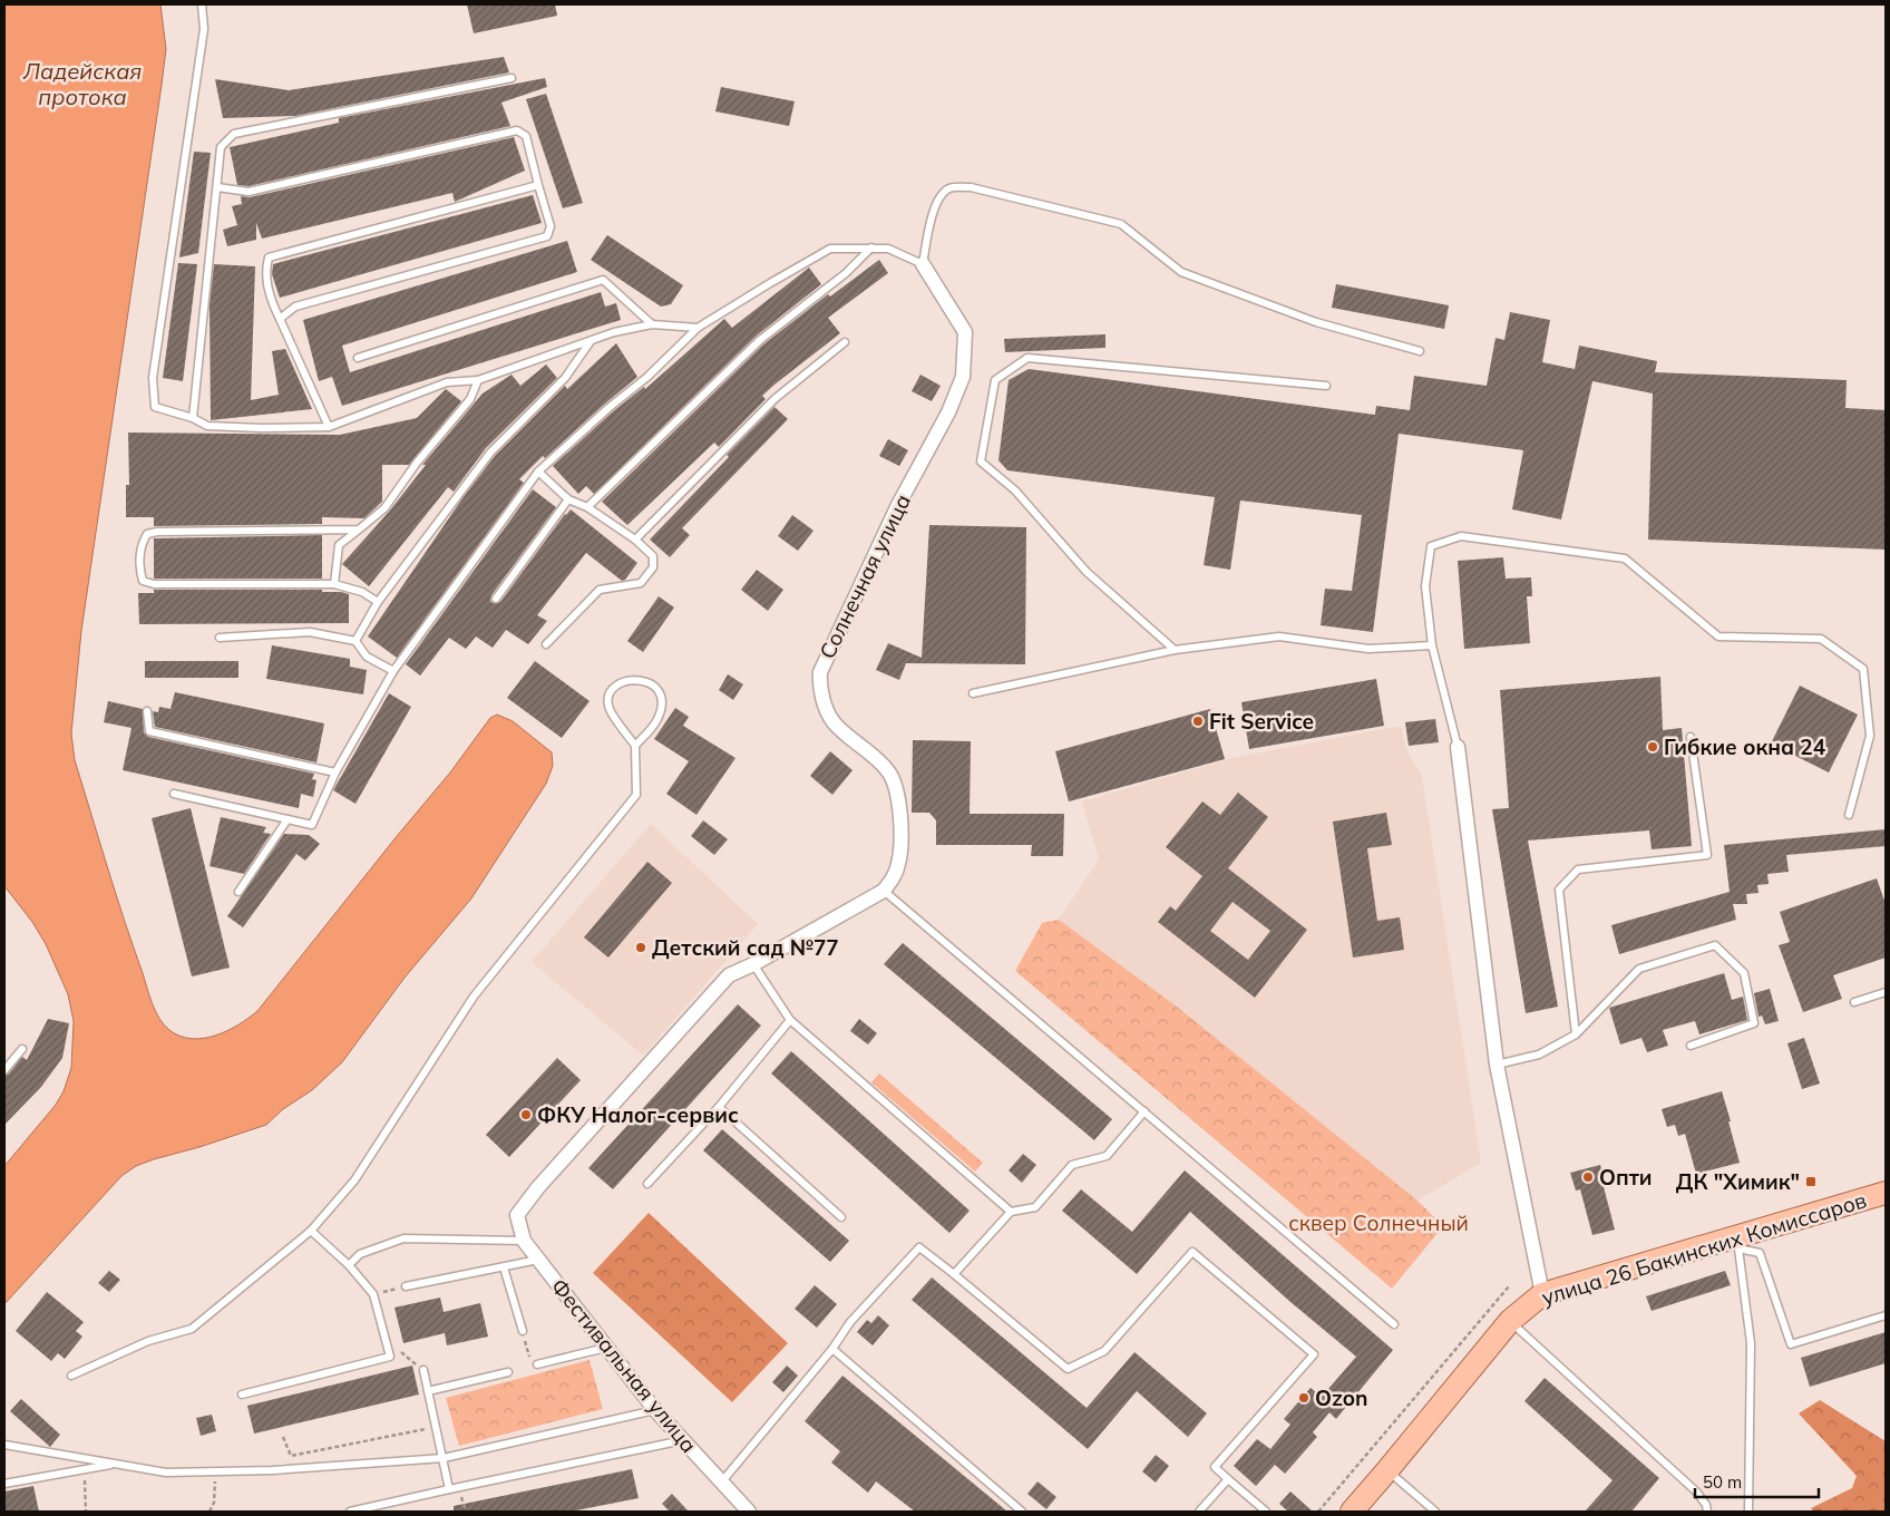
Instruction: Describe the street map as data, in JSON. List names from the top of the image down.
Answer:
{
  "streets": {
    "main road": ["улица 26 Бакинских Комиссаров"],
    "street": ["Солнечная улица", "Фестивальная улица"]
  },
  "water": ["Ладейская протока"],
  "parks": ["сквер Солнечный"],
  "places": {
    "other": [
      "Fit Service",
      "Гибкие окна 24",
      "Детский сад №77",
      "ФКУ Налог-сервис",
      "Опти",
      "Ozon"
    ],
    "transit": ["ДК \"Химик\""]
  },
  "scale_bar": "50 m"
}
